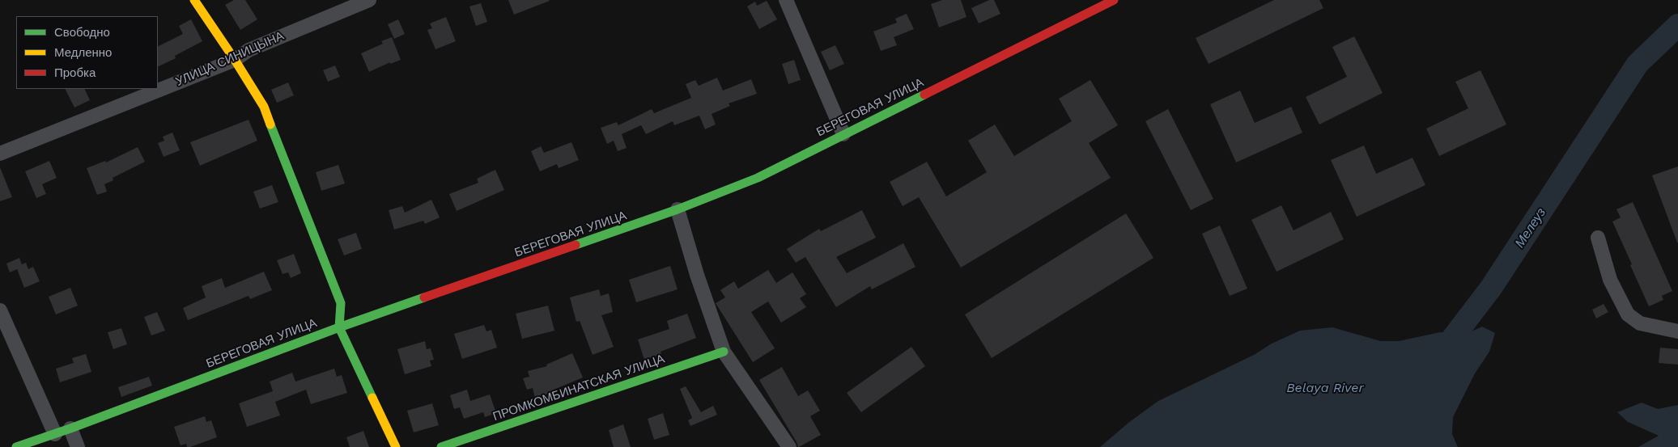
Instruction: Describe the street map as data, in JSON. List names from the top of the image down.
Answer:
{
  "streets": {
    "main road": ["БЕРЕГОВАЯ УЛИЦА", "ПРОМКОМБИНАТСКАЯ УЛИЦА"],
    "street": ["УЛИЦА СИНИЦЫНА"]
  },
  "water": ["Мелеуз", "Belaya River"],
  "legend": ["Свободно", "Медленно", "Пробка"]
}
